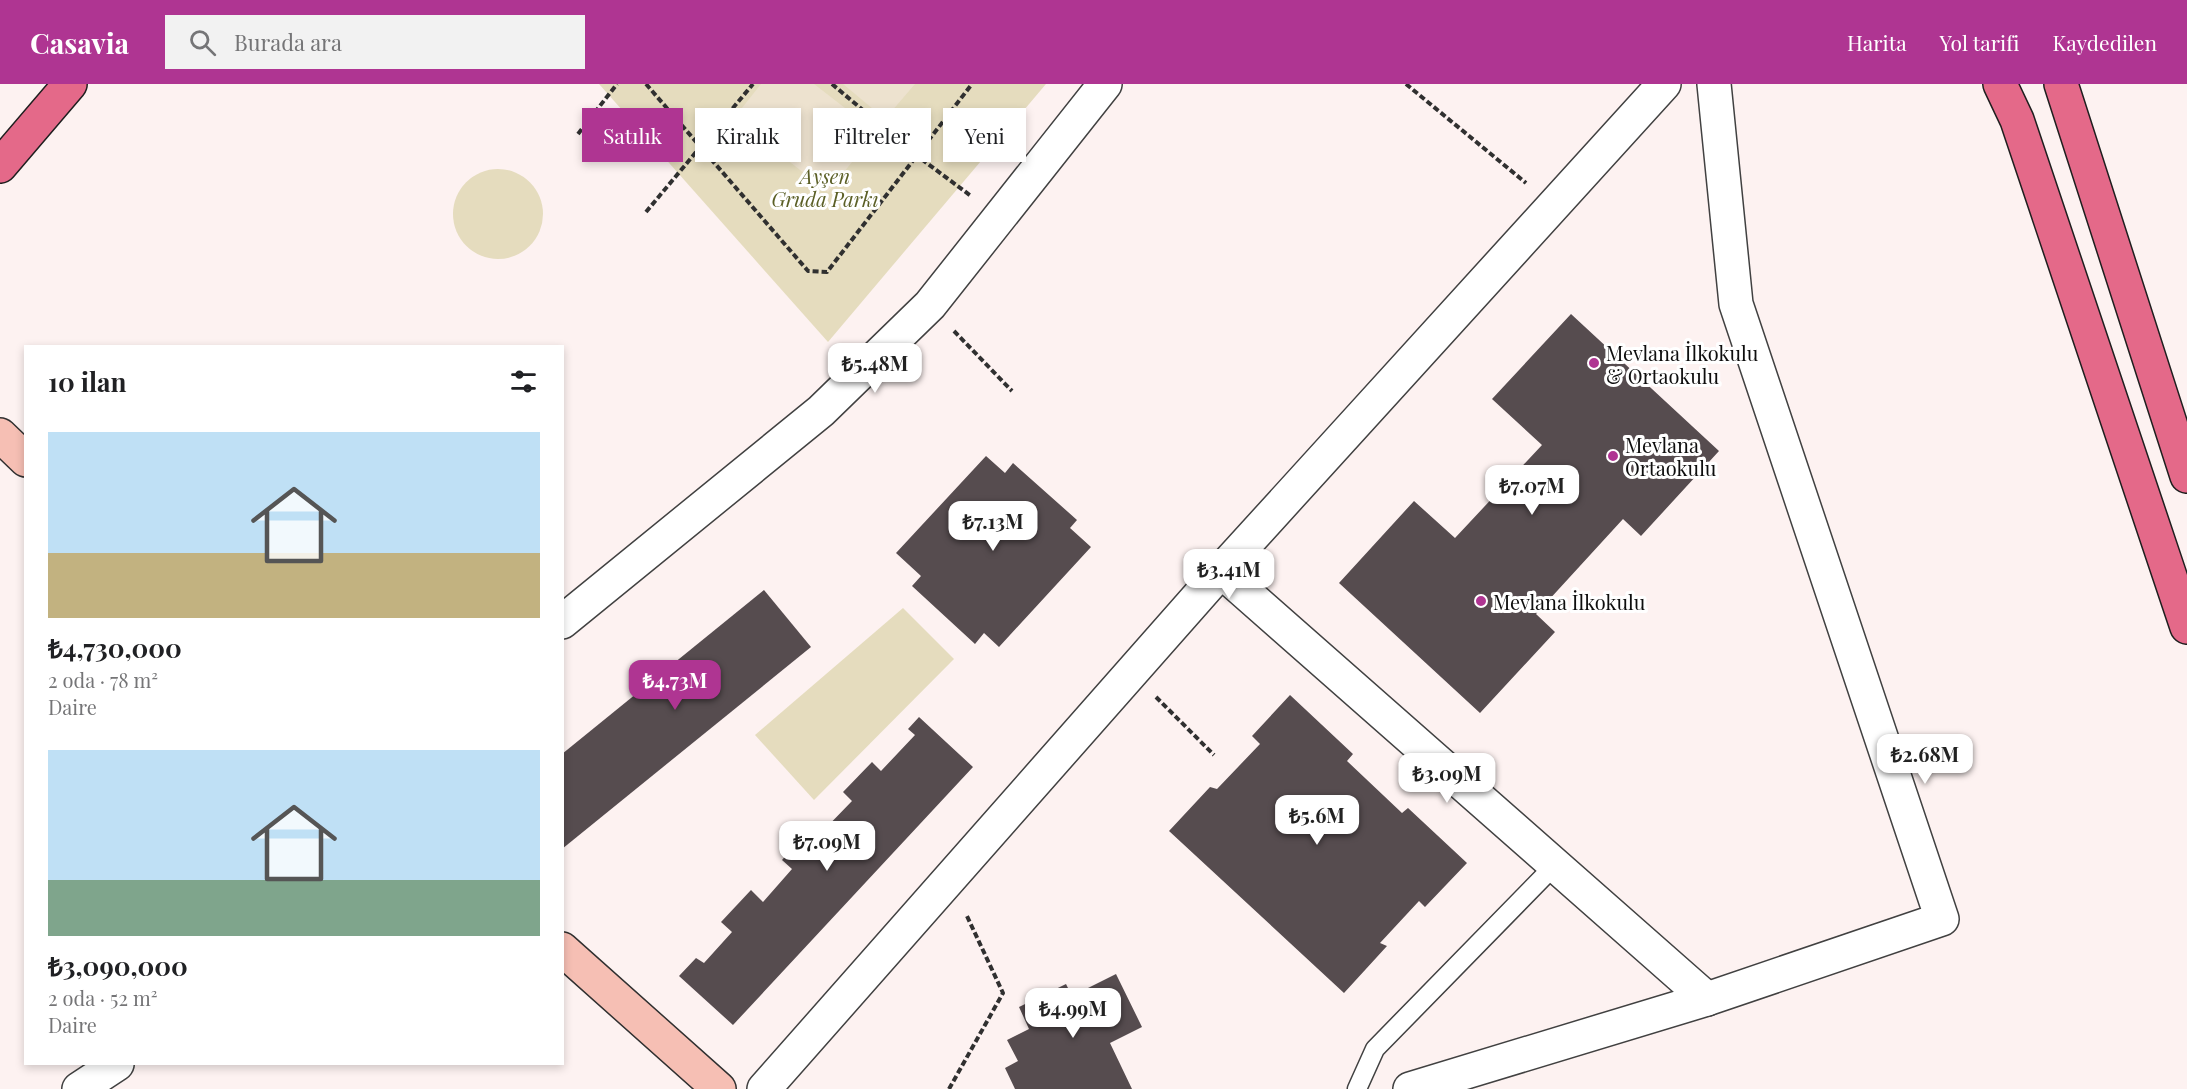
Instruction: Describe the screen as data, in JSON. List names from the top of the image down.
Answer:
{
  "parks": ["Ayşen Gruda Parkı"],
  "places": ["Mevlana İlkokulu & Ortaokulu", "Mevlana Ortaokulu", "Mevlana İlkokulu"],
  "page": {
    "header": "Casavia",
    "search": "Burada ara",
    "nav": ["Harita", "Yol tarifi", "Kaydedilen"],
    "chip": [
      "Satılık",
      "Kiralık",
      "Filtreler",
      "Yeni"
    ],
    "price": [
      "₺5.48M",
      "₺7.07M",
      "₺7.13M",
      "₺3.41M",
      "₺4.73M",
      "₺2.68M",
      "₺3.09M",
      "₺5.6M",
      "₺7.09M",
      "₺4.99M"
    ],
    "heading": "10 ilan",
    "list": [
      {
        "name": "₺4,730,000",
        "note": "2 oda · 78 m² · Daire"
      },
      {
        "name": "₺3,090,000",
        "note": "2 oda · 52 m² · Daire"
      }
    ]
  }
}
